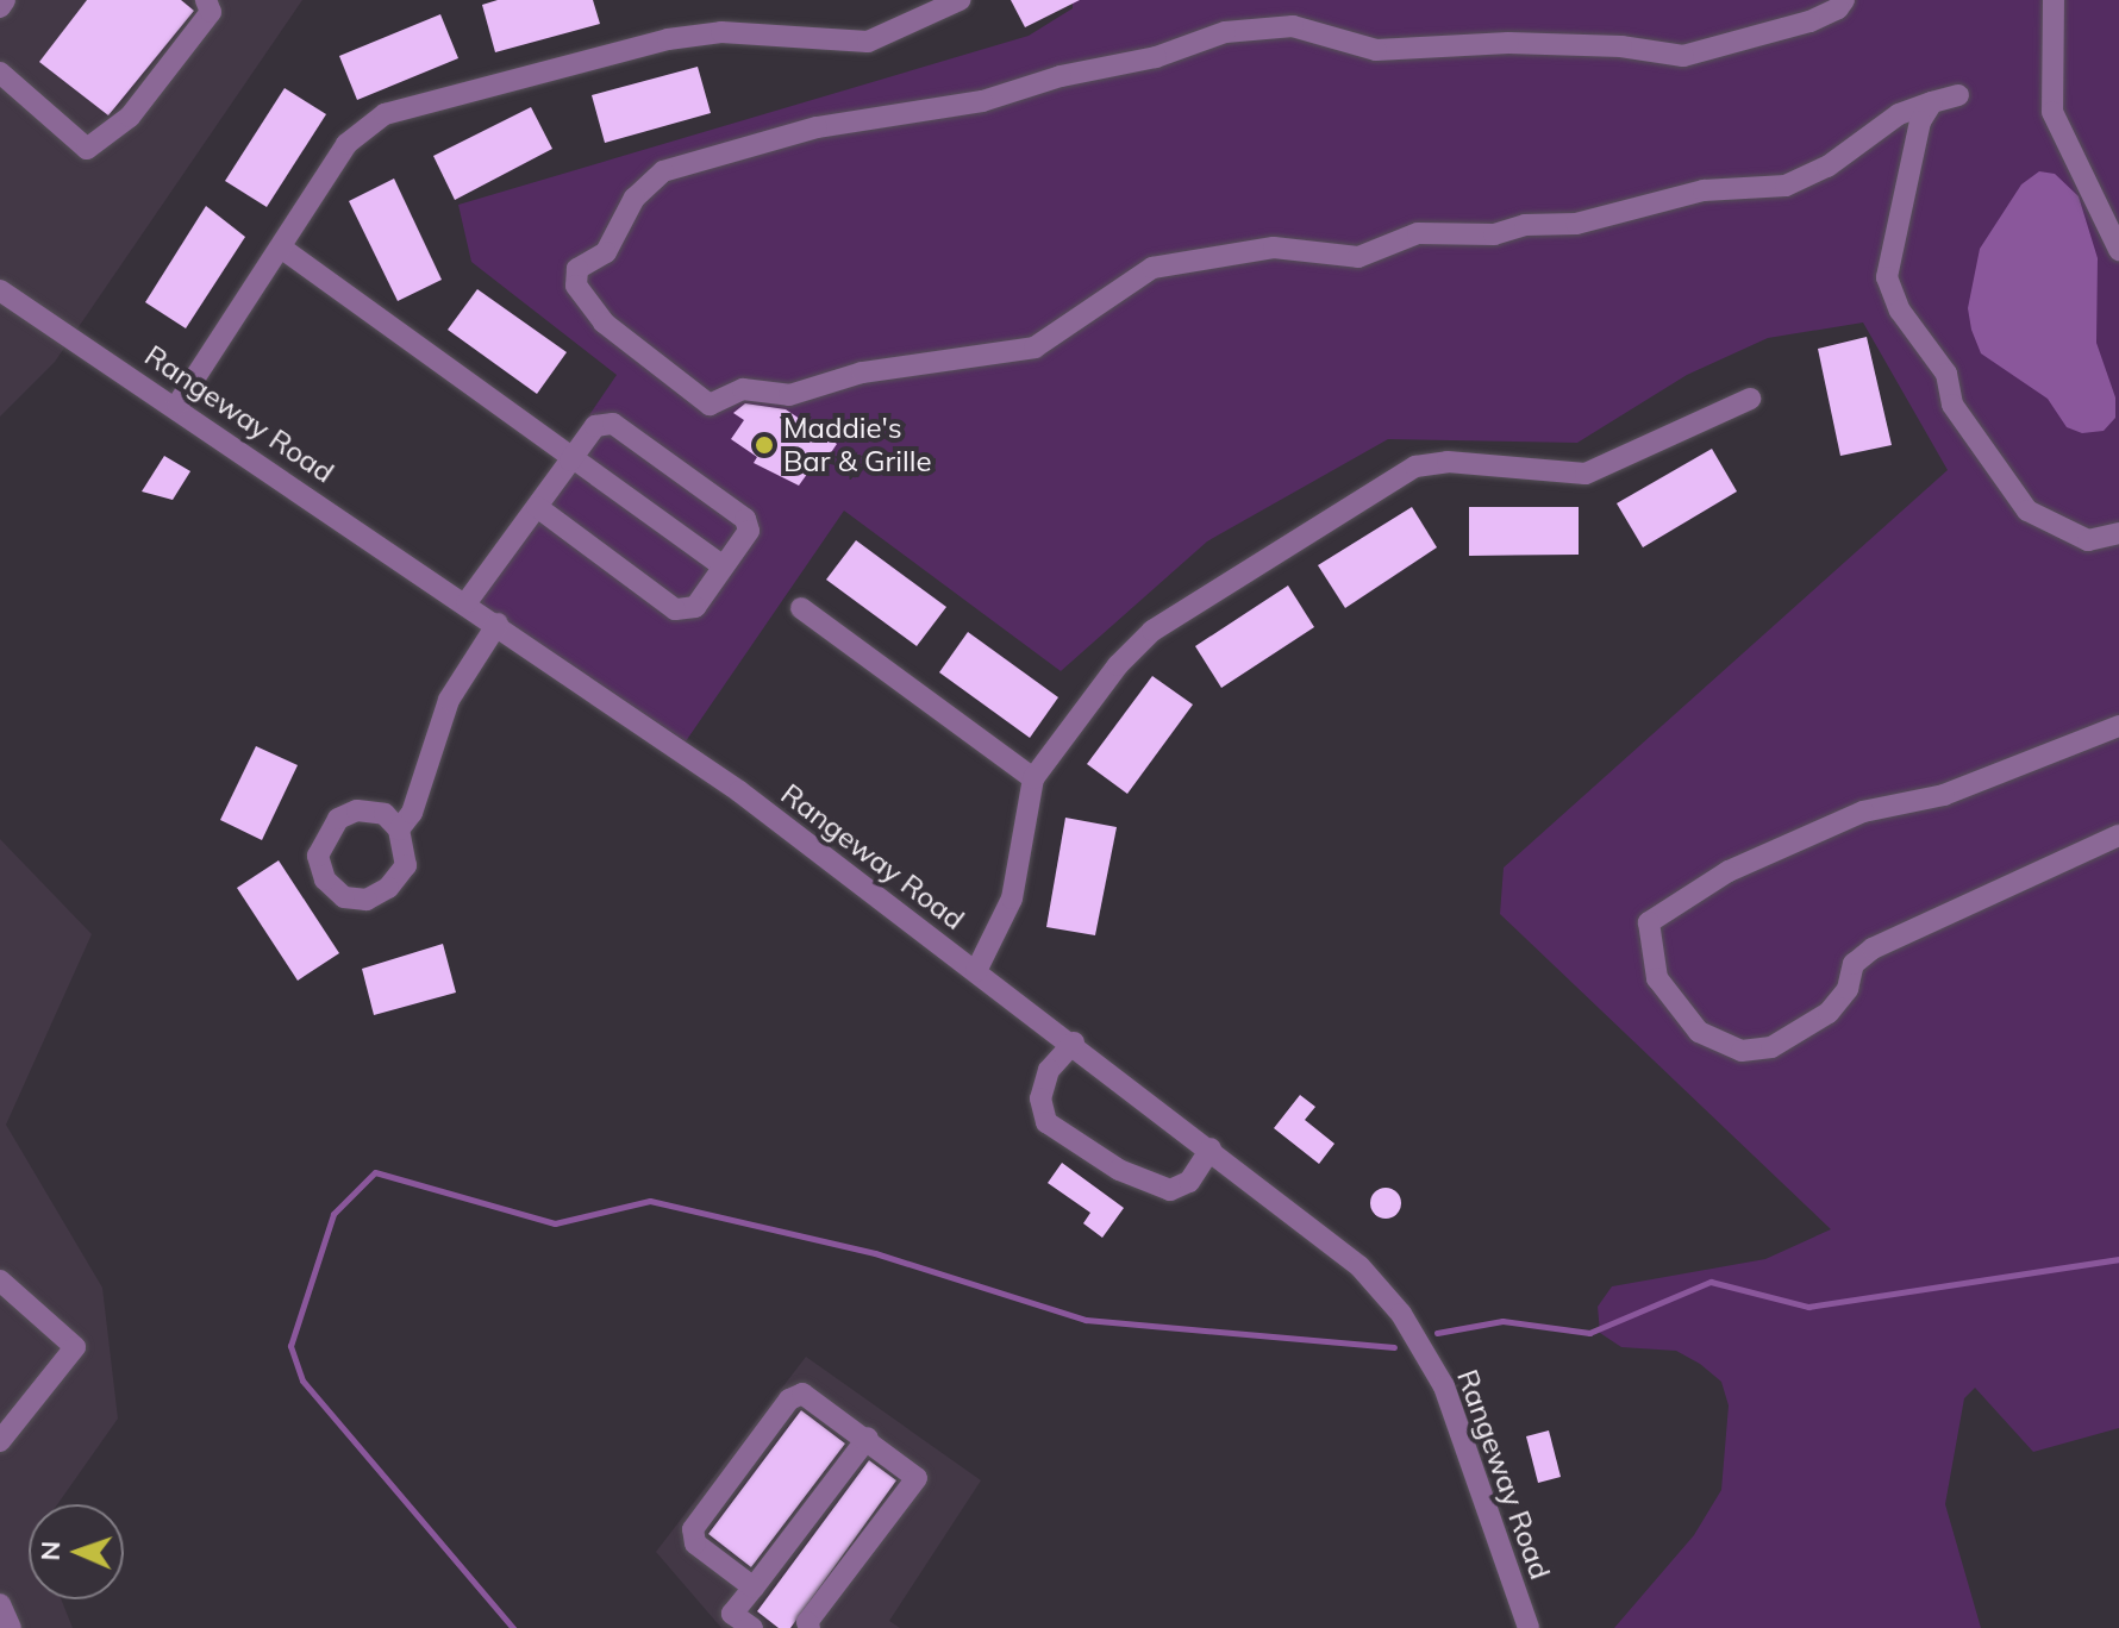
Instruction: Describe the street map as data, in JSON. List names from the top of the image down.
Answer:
{
  "streets": {
    "street": ["Rangeway Road"]
  },
  "places": ["Maddie's Bar & Grille"],
  "north": "left"
}
